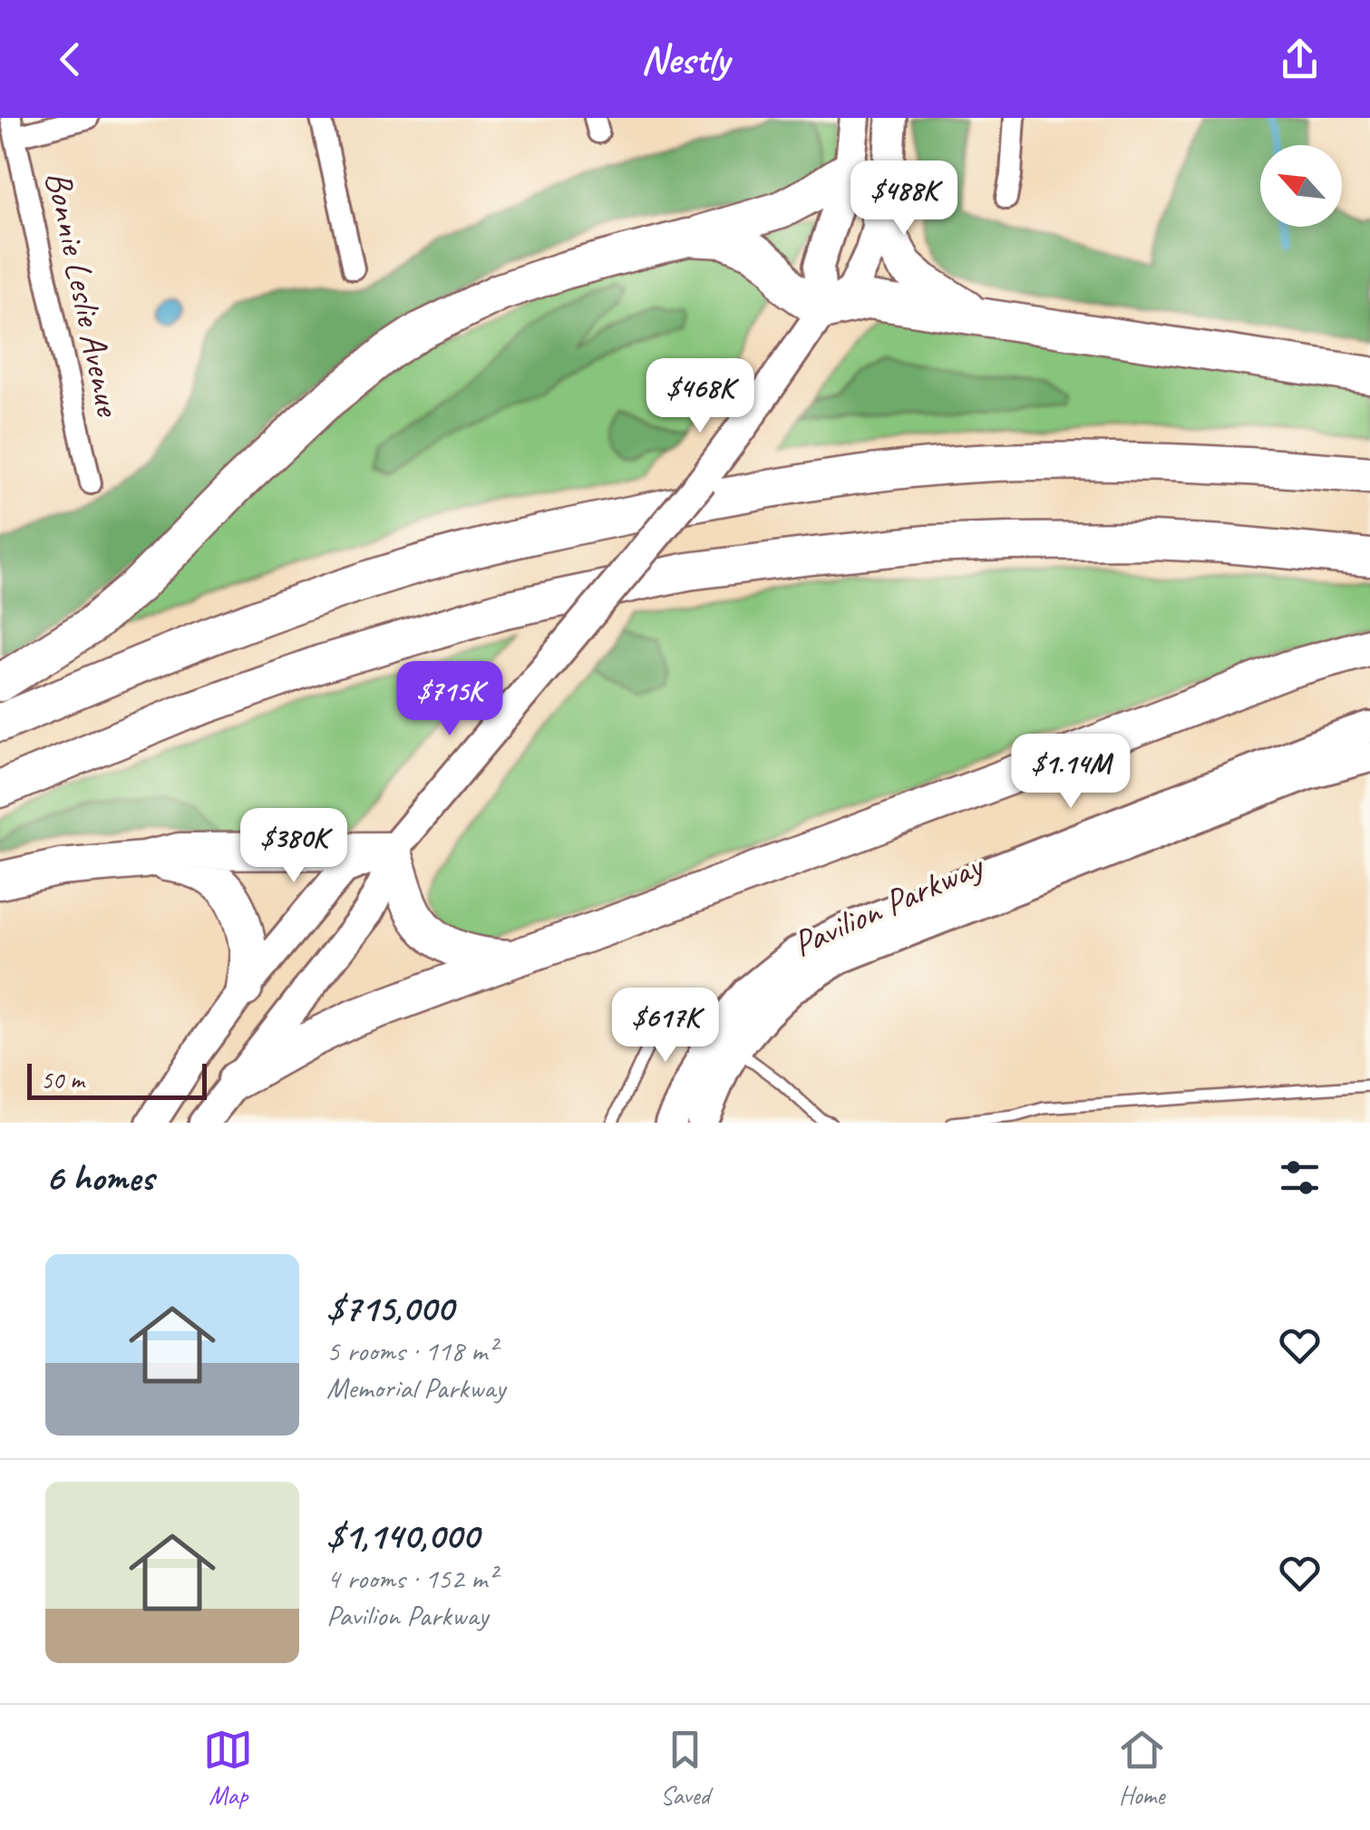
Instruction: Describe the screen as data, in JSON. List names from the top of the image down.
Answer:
{
  "streets": {
    "main road": ["Pavilion Parkway"],
    "street": ["Bonnie Leslie Avenue"]
  },
  "scale_bar": "50 m",
  "north": "top left",
  "page": {
    "header": "Nestly",
    "price": [
      "$488K",
      "$468K",
      "$715K",
      "$1.14M",
      "$380K",
      "$617K"
    ],
    "scale": "50 m",
    "heading": "6 homes",
    "list": [
      {
        "name": "$715,000",
        "note": "5 rooms · 118 m² · Memorial Parkway"
      },
      {
        "name": "$1,140,000",
        "note": "4 rooms · 152 m² · Pavilion Parkway"
      }
    ],
    "tabs": ["Map", "Saved", "Home"]
  }
}
